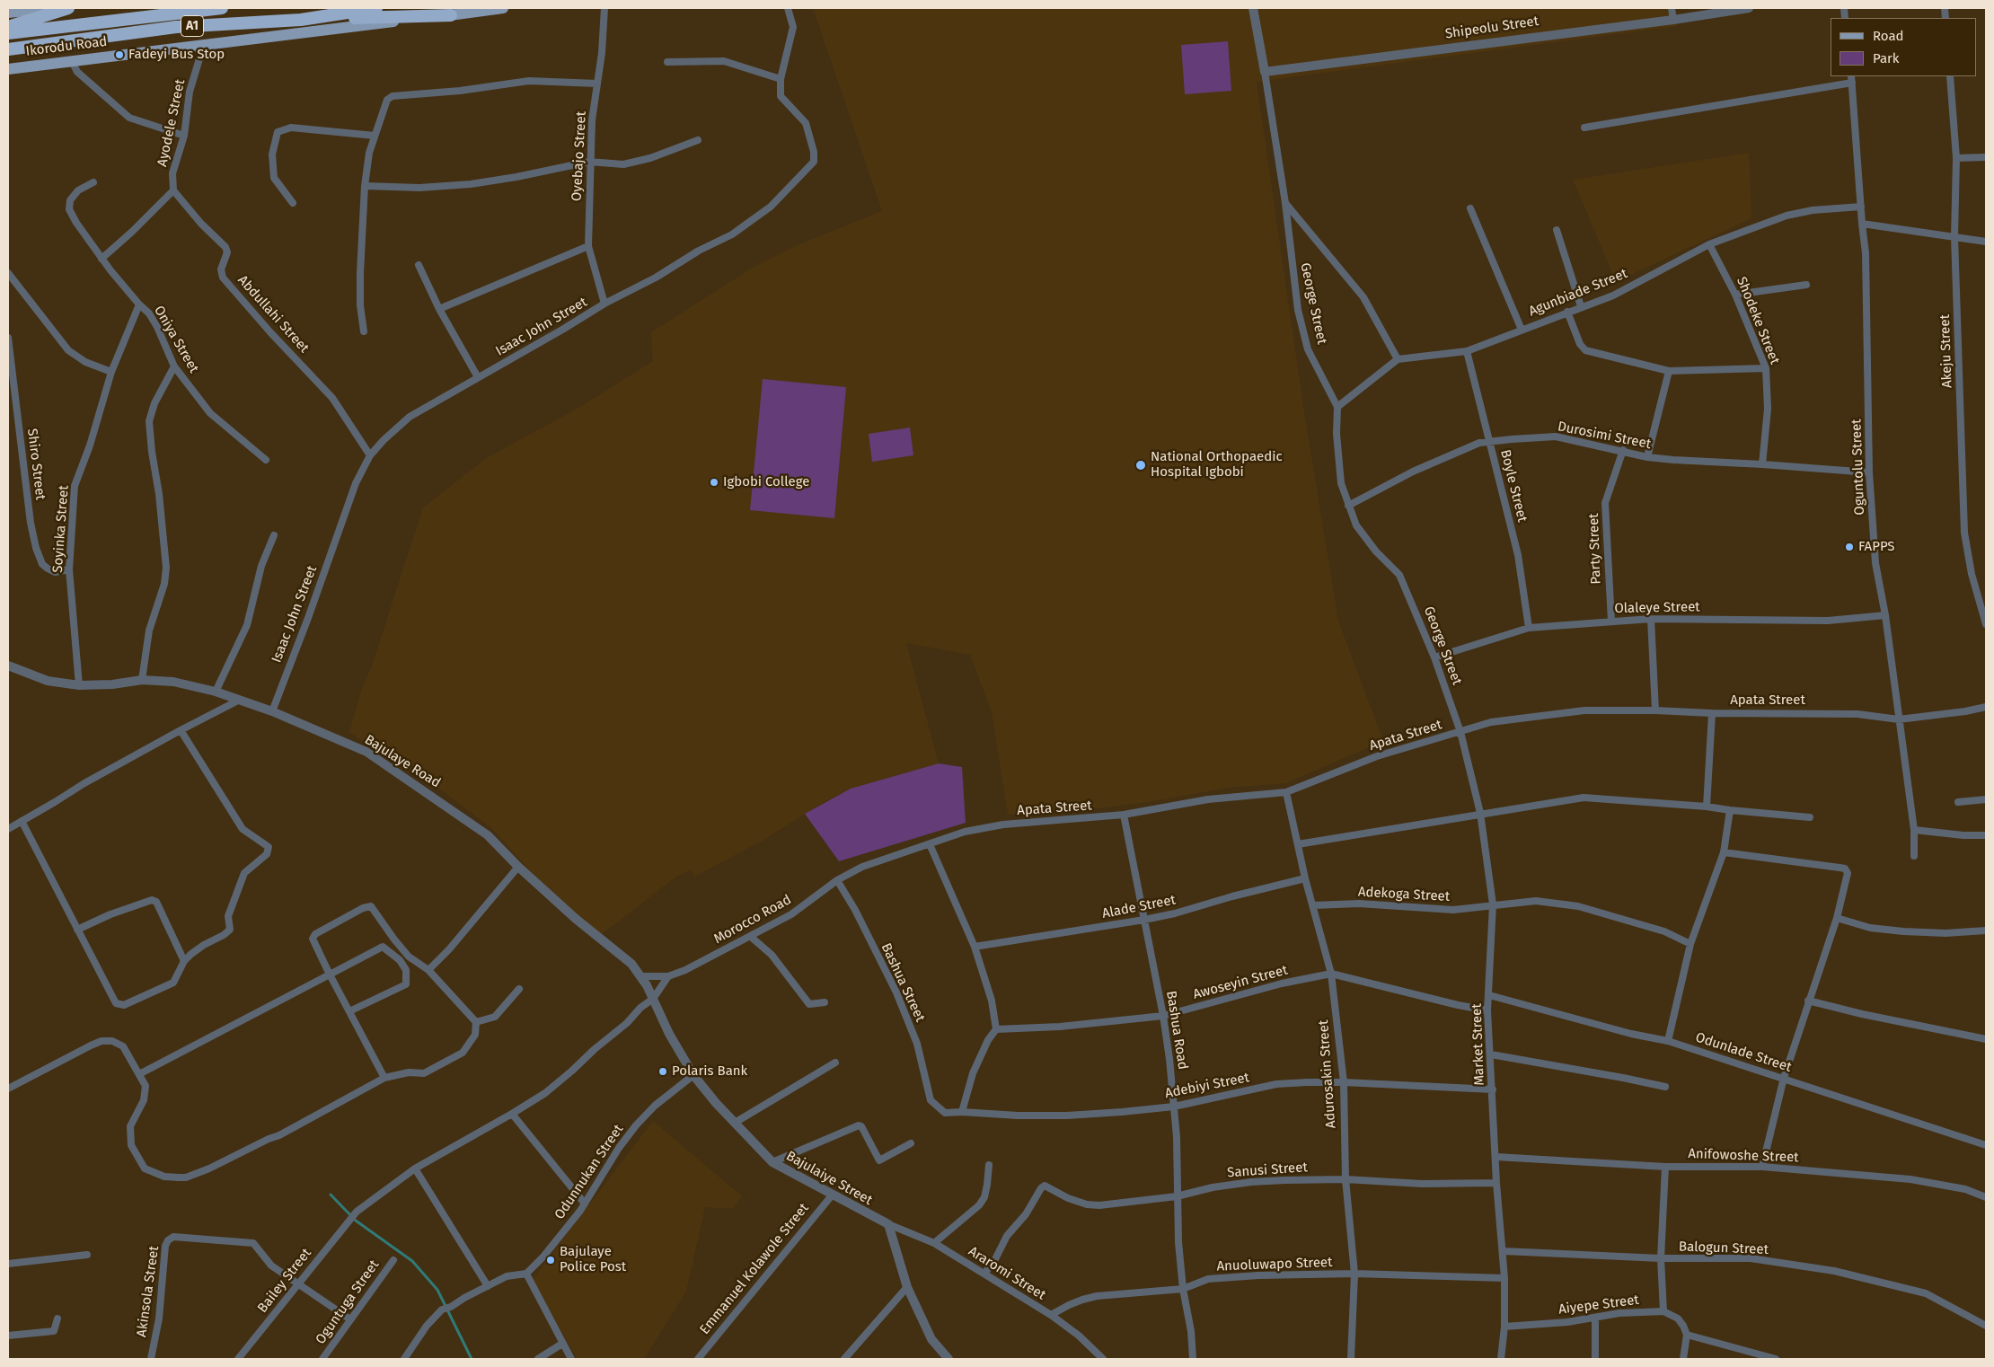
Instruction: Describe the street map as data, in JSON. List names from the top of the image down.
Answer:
{
  "streets": {
    "highway": ["A1", "Ikorodu Road"],
    "street": [
      "Shipeolu Street",
      "Ayodele Street",
      "Oyebajo Street",
      "Agunbiade Street",
      "George Street",
      "Abdullahi Street",
      "Shodeke Street",
      "Isaac John Street",
      "Oniya Street",
      "Akeju Street",
      "Durosimi Street",
      "Shiro Street",
      "Oguntolu Street",
      "Boyle Street",
      "Soyinka Street",
      "Party Street",
      "Olaleye Street",
      "Apata Street",
      "Bajulaye Road",
      "Adekoga Street",
      "Alade Street",
      "Morocco Road",
      "Bashua Street",
      "Awoseyin Street",
      "Bashua Road",
      "Market Street",
      "Odunlade Street",
      "Adurosakin Street",
      "Adebiyi Street",
      "Anifowoshe Street",
      "Sanusi Street",
      "Odunnukan Street",
      "Bajulaiye Street",
      "Balogun Street",
      "Anuoluwapo Street",
      "Emmanuel Kolawole Street",
      "Araromi Street",
      "Bailey Street",
      "Akinsola Street",
      "Oguntuga Street",
      "Aiyepe Street"
    ]
  },
  "crossings": [
    ["Shipeolu Street", "George Street"],
    ["Ikorodu Road", "Ayodele Street"],
    ["Ayodele Street", "Abdullahi Street"],
    ["Oyebajo Street", "Isaac John Street"],
    ["Agunbiade Street", "Shodeke Street"],
    ["Agunbiade Street", "Oguntolu Street"],
    ["Agunbiade Street", "Boyle Street"],
    ["George Street", "Durosimi Street"],
    ["George Street", "Olaleye Street"],
    ["George Street", "Apata Street"],
    ["George Street", "Market Street"],
    ["Abdullahi Street", "Isaac John Street"],
    ["Shodeke Street", "Durosimi Street"],
    ["Isaac John Street", "Bajulaye Road"],
    ["Oniya Street", "Soyinka Street"],
    ["Durosimi Street", "Oguntolu Street"],
    ["Durosimi Street", "Boyle Street"],
    ["Durosimi Street", "Party Street"],
    ["Shiro Street", "Soyinka Street"],
    ["Oguntolu Street", "Olaleye Street"],
    ["Oguntolu Street", "Apata Street"],
    ["Boyle Street", "Olaleye Street"],
    ["Soyinka Street", "Bajulaye Road"],
    ["Party Street", "Olaleye Street"],
    ["Apata Street", "Morocco Road"],
    ["Apata Street", "Bashua Road"],
    ["Apata Street", "Market Street"],
    ["Apata Street", "Adurosakin Street"],
    ["Bajulaye Road", "Morocco Road"],
    ["Bajulaye Road", "Bajulaiye Street"],
    ["Bajulaye Road", "Bailey Street"],
    ["Adekoga Street", "Market Street"],
    ["Adekoga Street", "Adurosakin Street"],
    ["Alade Street", "Bashua Road"],
    ["Alade Street", "Adurosakin Street"],
    ["Morocco Road", "Bashua Street"],
    ["Bashua Street", "Adebiyi Street"],
    ["Awoseyin Street", "Bashua Road"],
    ["Awoseyin Street", "Market Street"],
    ["Awoseyin Street", "Adurosakin Street"],
    ["Bashua Road", "Adebiyi Street"],
    ["Bashua Road", "Sanusi Street"],
    ["Bashua Road", "Anuoluwapo Street"],
    ["Market Street", "Odunlade Street"],
    ["Market Street", "Adebiyi Street"],
    ["Market Street", "Anifowoshe Street"],
    ["Market Street", "Sanusi Street"],
    ["Market Street", "Balogun Street"],
    ["Market Street", "Anuoluwapo Street"],
    ["Market Street", "Aiyepe Street"],
    ["Adurosakin Street", "Adebiyi Street"],
    ["Adurosakin Street", "Sanusi Street"],
    ["Adurosakin Street", "Anuoluwapo Street"],
    ["Sanusi Street", "Araromi Street"],
    ["Odunnukan Street", "Bajulaiye Street"],
    ["Bajulaiye Street", "Emmanuel Kolawole Street"],
    ["Bajulaiye Street", "Araromi Street"],
    ["Anuoluwapo Street", "Araromi Street"],
    ["Bailey Street", "Akinsola Street"]
  ],
  "places": [
    "Fadeyi Bus Stop",
    "National Orthopaedic Hospital Igbobi",
    "Igbobi College",
    "FAPPS",
    "Polaris Bank",
    "Bajulaye Police Post"
  ],
  "legend": ["Road", "Park"]
}
